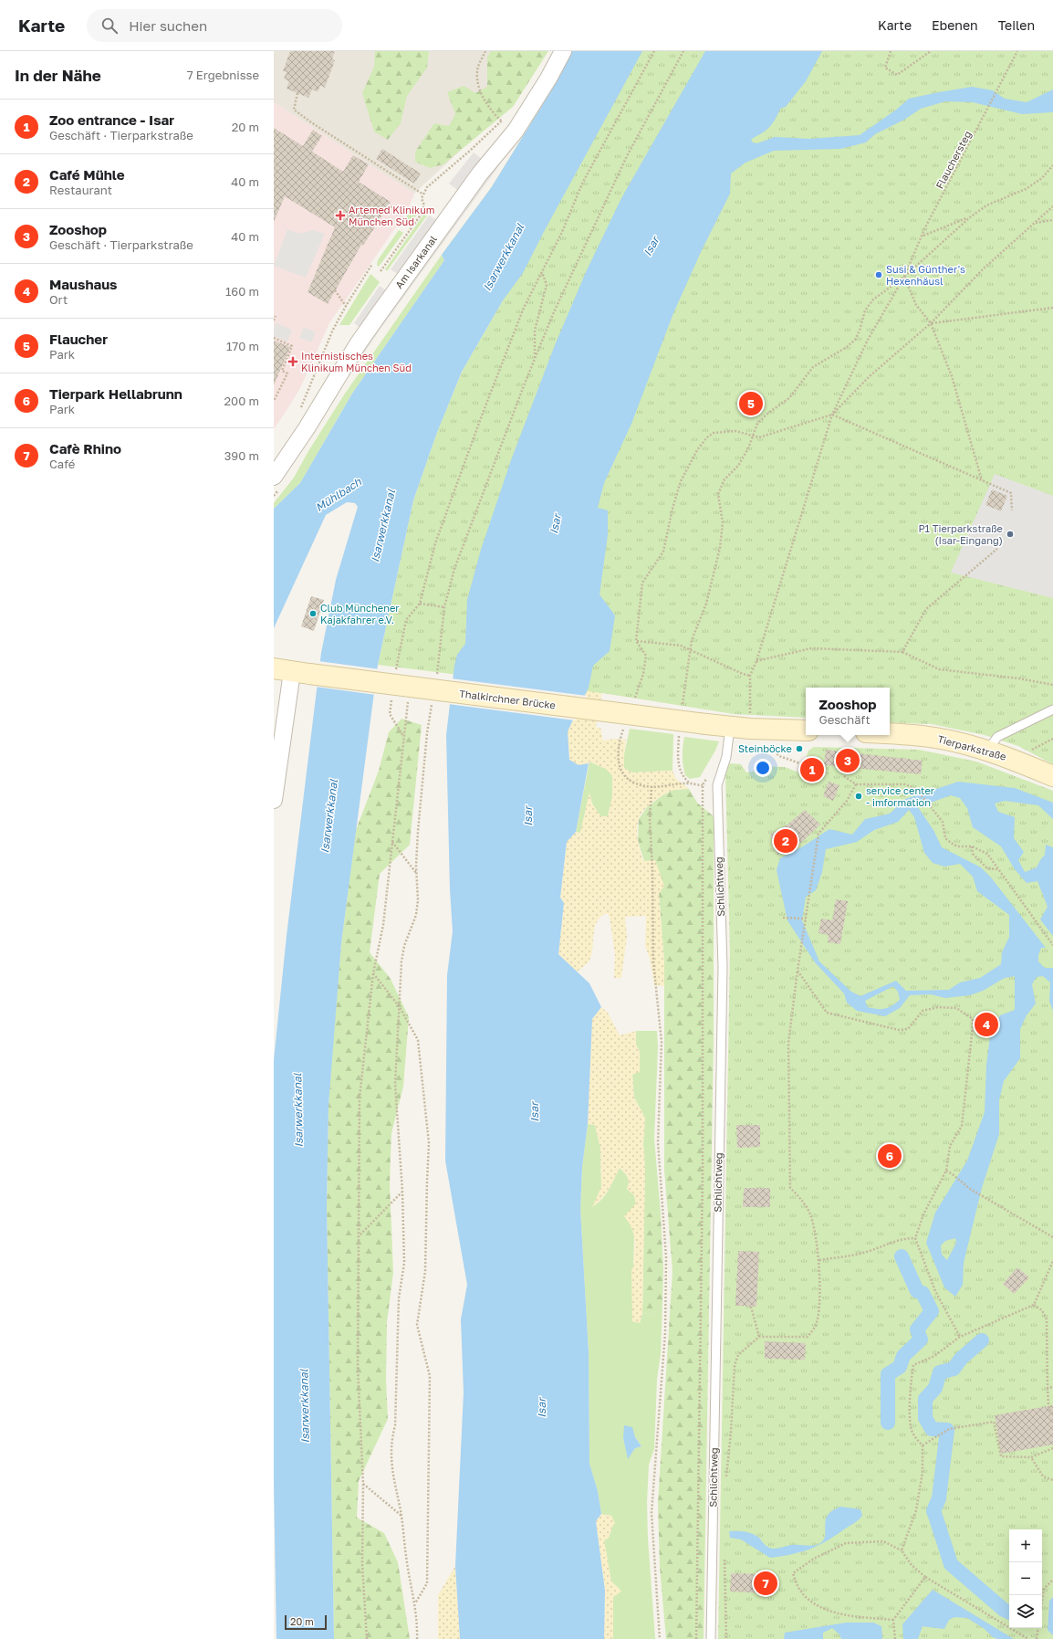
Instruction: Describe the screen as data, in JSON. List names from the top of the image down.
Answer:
{
  "streets": {
    "street": ["Am Isarkanal", "Thalkirchner Brücke", "Tierparkstraße"],
    "lane": ["Schlichtweg"],
    "path": ["Flauchersteg"]
  },
  "crossings": [
    ["Thalkirchner Brücke", "Schlichtweg"]
  ],
  "water": ["Isar", "Isarwerkkanal", "Mühlbach"],
  "places": {
    "health": ["Artemed Klinikum München Süd", "Internistisches Klinikum München Süd"],
    "other": [
      "Susi & Günther's Hexenhäusl",
      "P1 Tierparkstraße (Isar-Eingang)",
      "Club Münchener Kajakfahrer e.V.",
      "Steinböcke",
      "service center - imformation"
    ]
  },
  "scale_bar": "20 m",
  "page": {
    "header": "Karte",
    "search": "Hier suchen",
    "nav": ["Karte", "Ebenen", "Teilen"],
    "heading": ["In der Nähe", "7 Ergebnisse"],
    "list": [
      {
        "mark": "1",
        "name": "Zoo entrance - Isar",
        "note": "Geschäft · Tierparkstraße",
        "value": "20 m"
      },
      {
        "mark": "2",
        "name": "Café Mühle",
        "note": "Restaurant",
        "value": "40 m"
      },
      {
        "mark": "3",
        "name": "Zooshop",
        "note": "Geschäft · Tierparkstraße",
        "value": "40 m"
      },
      {
        "mark": "4",
        "name": "Maushaus",
        "note": "Ort",
        "value": "160 m"
      },
      {
        "mark": "5",
        "name": "Flaucher",
        "note": "Park",
        "value": "170 m"
      },
      {
        "mark": "6",
        "name": "Tierpark Hellabrunn",
        "note": "Park",
        "value": "200 m"
      },
      {
        "mark": "7",
        "name": "Cafè Rhino",
        "note": "Café",
        "value": "390 m"
      }
    ],
    "pins": [
      "5",
      "3",
      "1",
      "2",
      "4",
      "6",
      "7"
    ],
    "popup": ["Zooshop", "Geschäft"],
    "map_buttons": ["+", "−"],
    "scale": "20 m"
  }
}
